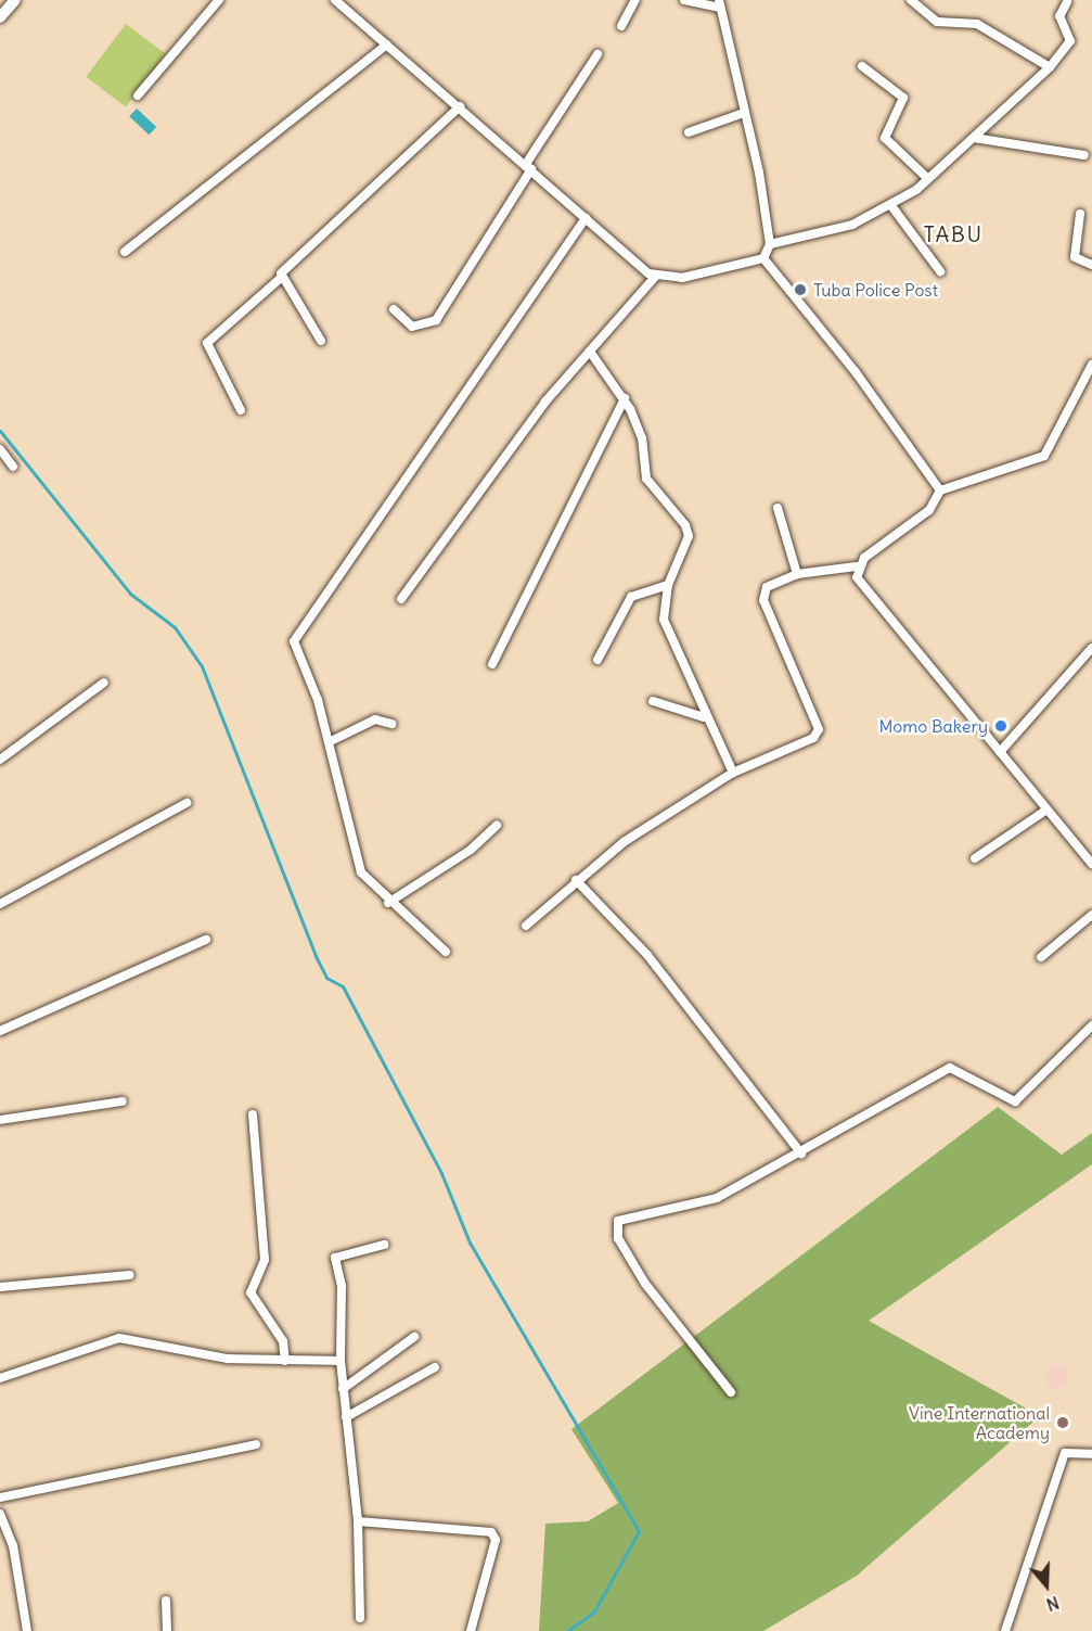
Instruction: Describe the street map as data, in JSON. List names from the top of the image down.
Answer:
{
  "districts": ["TABU"],
  "places": ["Tuba Police Post", "Momo Bakery", "Vine International Academy"],
  "north": "bottom"
}
